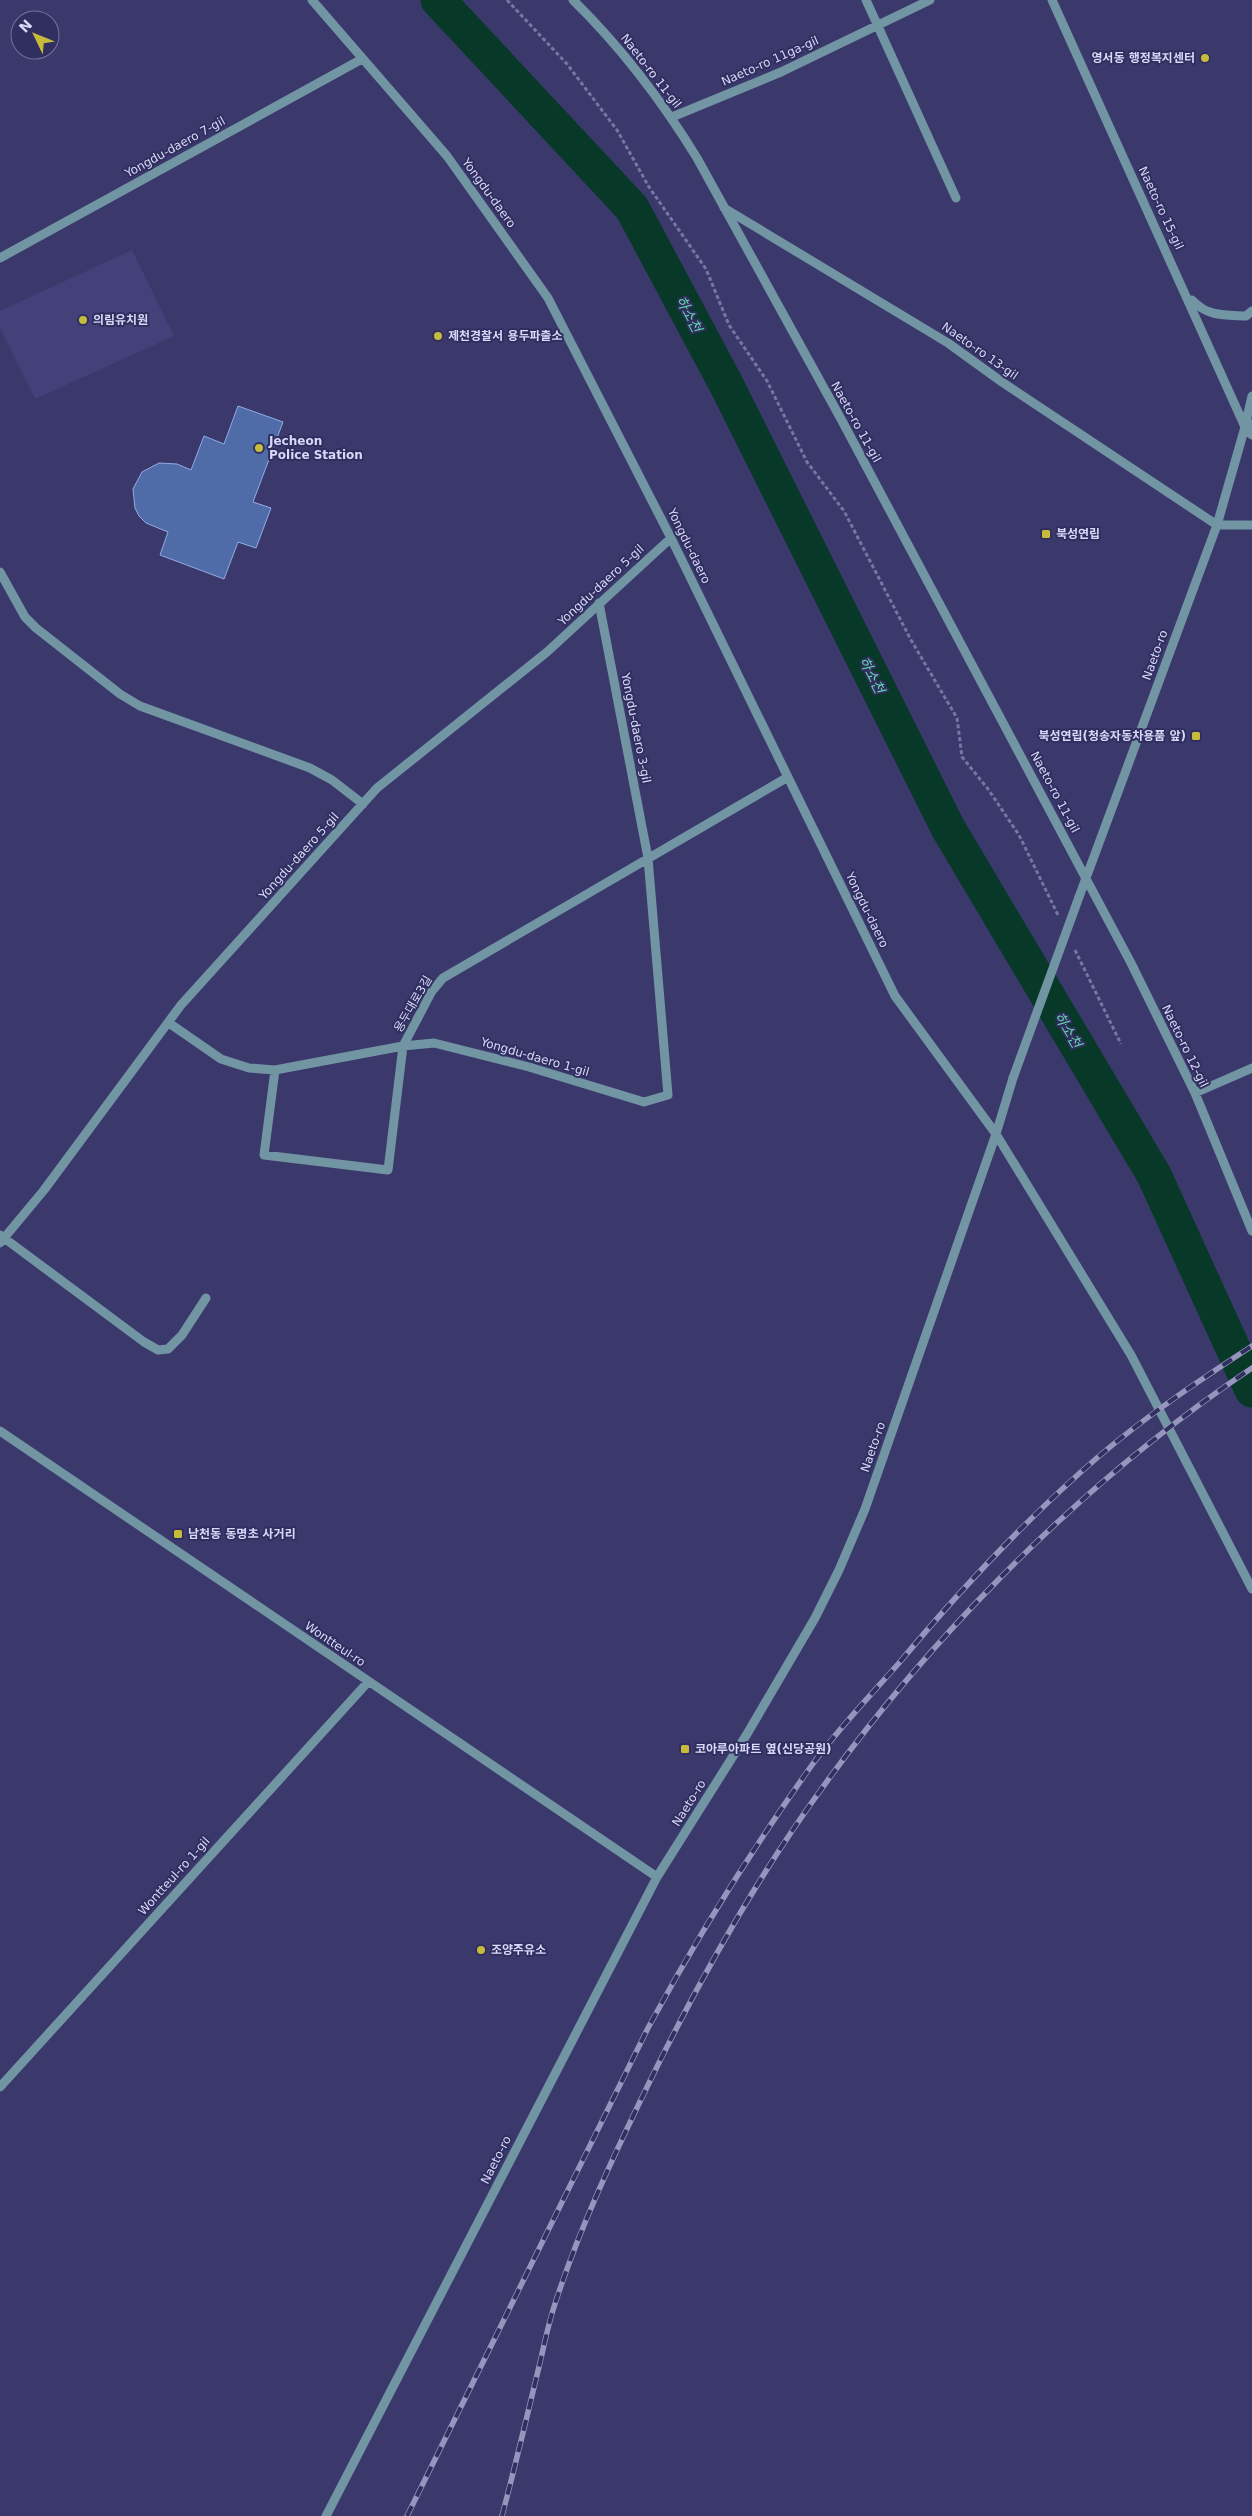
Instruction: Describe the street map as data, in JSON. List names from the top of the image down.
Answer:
{
  "streets": {
    "street": [
      "Naeto-ro 11ga-gil",
      "Naeto-ro 11-gil",
      "Yongdu-daero 7-gil",
      "Yongdu-daero",
      "Naeto-ro 15-gil",
      "Naeto-ro 13-gil",
      "Yongdu-daero 5-gil",
      "Naeto-ro",
      "Yongdu-daero 3-gil",
      "용두대로3길",
      "Naeto-ro 12-gil",
      "Yongdu-daero 1-gil",
      "Wontteul-ro",
      "Wontteul-ro 1-gil"
    ]
  },
  "crossings": [
    ["Naeto-ro 11ga-gil", "Naeto-ro 11-gil"],
    ["Naeto-ro 11-gil", "Naeto-ro 13-gil"],
    ["Naeto-ro 11-gil", "Naeto-ro"],
    ["Naeto-ro 11-gil", "Naeto-ro 12-gil"],
    ["Yongdu-daero 7-gil", "Yongdu-daero"],
    ["Yongdu-daero", "Yongdu-daero 5-gil"],
    ["Yongdu-daero", "Naeto-ro"],
    ["Yongdu-daero", "용두대로3길"],
    ["Naeto-ro 15-gil", "Naeto-ro"],
    ["Naeto-ro 13-gil", "Naeto-ro"],
    ["Yongdu-daero 5-gil", "Yongdu-daero 3-gil"],
    ["Yongdu-daero 5-gil", "Yongdu-daero 1-gil"],
    ["Naeto-ro", "Naeto-ro 12-gil"],
    ["Naeto-ro", "Wontteul-ro"],
    ["Yongdu-daero 3-gil", "용두대로3길"],
    ["Yongdu-daero 3-gil", "Yongdu-daero 1-gil"],
    ["용두대로3길", "Yongdu-daero 1-gil"],
    ["Wontteul-ro", "Wontteul-ro 1-gil"]
  ],
  "water": ["하소천"],
  "places": {
    "other": [
      "영서동 행정복지센터",
      "의림유치원",
      "제천경찰서 용두파출소",
      "Jecheon Police Station",
      "조양주유소"
    ],
    "transit": [
      "북성연립",
      "북성연립(청송자동차용품 앞)",
      "남천동 동명초 사거리",
      "코아루아파트 옆(신당공원)"
    ]
  },
  "north": "top left"
}
